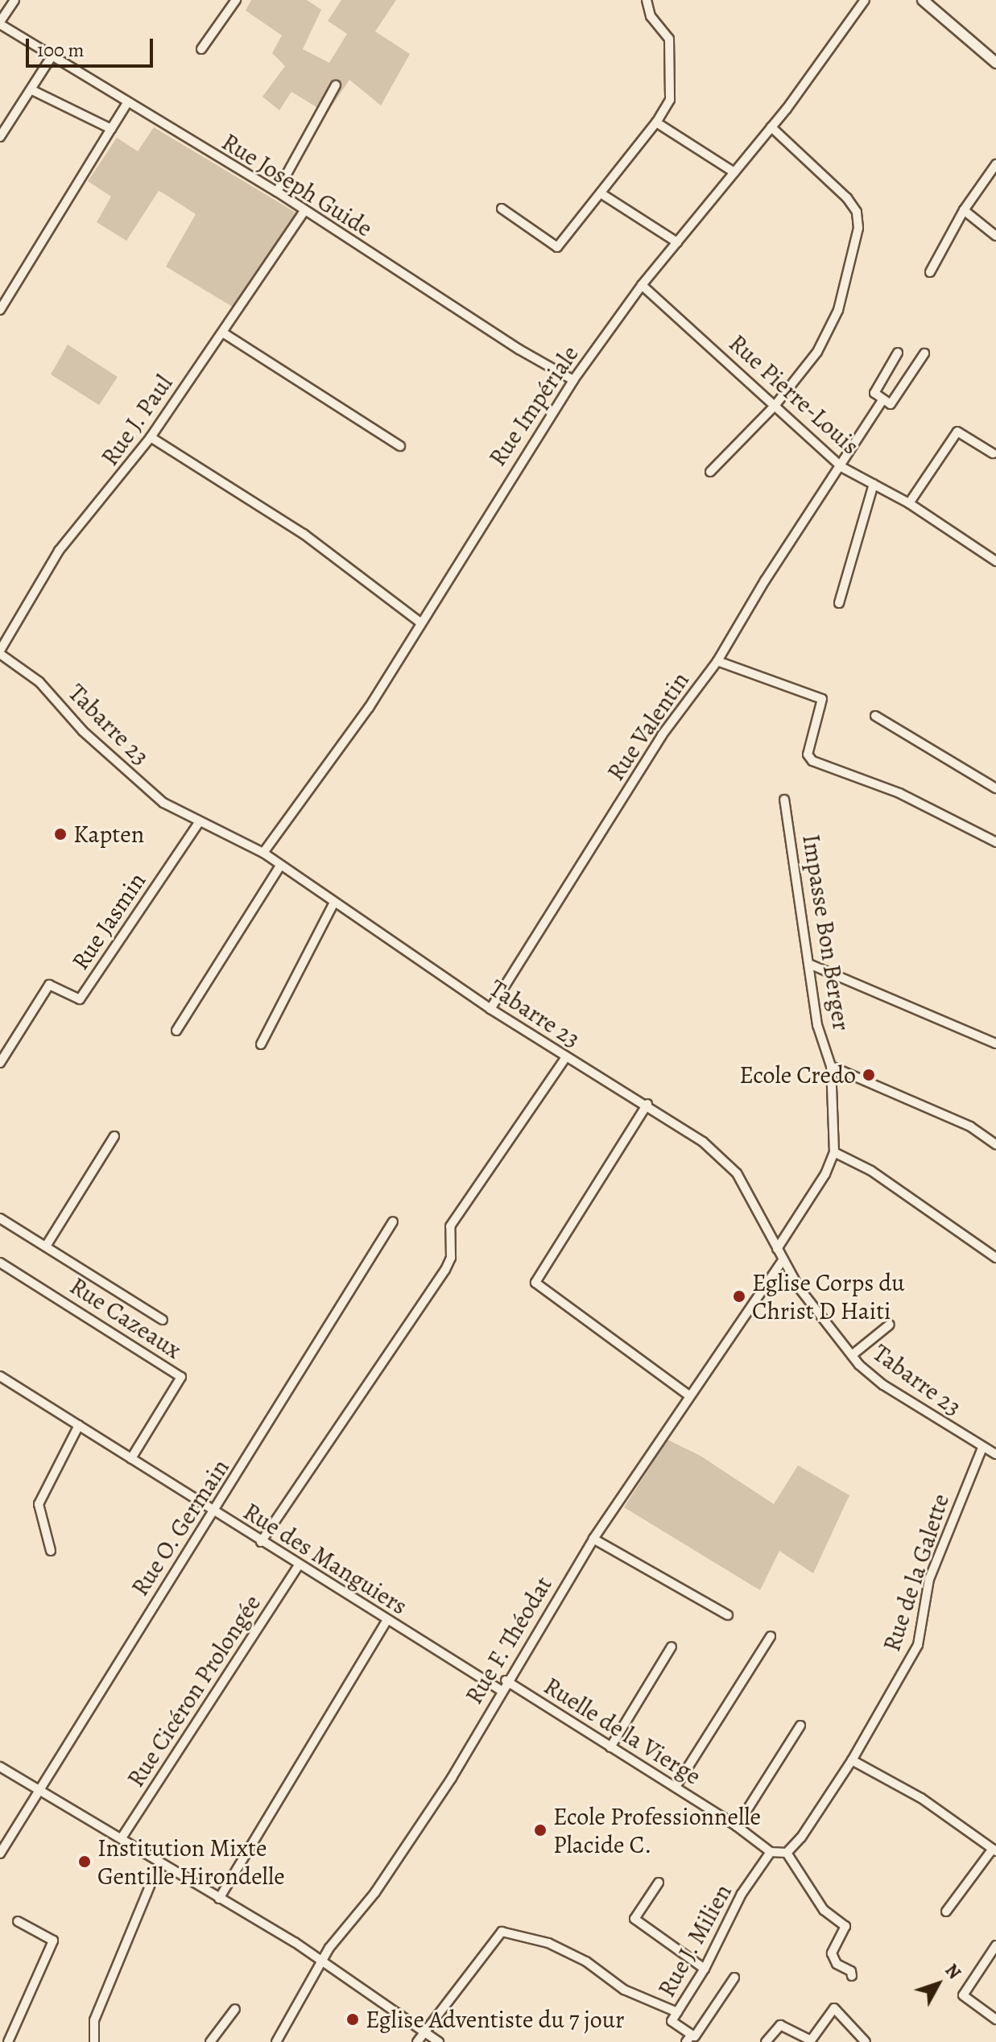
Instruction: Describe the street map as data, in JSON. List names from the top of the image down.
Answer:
{
  "streets": {
    "street": [
      "Rue Joseph Guide",
      "Rue Pierre-Louis",
      "Rue Impériale",
      "Rue J. Paul",
      "Tabarre 23",
      "Rue Valentin",
      "Rue Jasmin",
      "Impasse Bon Berger",
      "Rue Cazeaux",
      "Rue O. Germain",
      "Rue des Manguiers",
      "Rue de la Galette",
      "Rue F. Théodat",
      "Rue Cicéron Prolongée",
      "Ruelle de la Vierge",
      "Rue J. Milien"
    ]
  },
  "crossings": [
    ["Rue Joseph Guide", "Rue Impériale"],
    ["Rue Joseph Guide", "Rue J. Paul"],
    ["Rue Pierre-Louis", "Rue Impériale"],
    ["Rue Pierre-Louis", "Rue Valentin"],
    ["Rue Impériale", "Tabarre 23"],
    ["Rue J. Paul", "Tabarre 23"],
    ["Tabarre 23", "Rue Valentin"],
    ["Tabarre 23", "Rue Jasmin"],
    ["Tabarre 23", "Impasse Bon Berger"],
    ["Tabarre 23", "Rue de la Galette"],
    ["Tabarre 23", "Rue F. Théodat"],
    ["Rue Cazeaux", "Rue des Manguiers"],
    ["Rue O. Germain", "Rue des Manguiers"],
    ["Rue des Manguiers", "Rue F. Théodat"],
    ["Rue des Manguiers", "Rue Cicéron Prolongée"],
    ["Rue F. Théodat", "Ruelle de la Vierge"],
    ["Ruelle de la Vierge", "Rue J. Milien"]
  ],
  "places": [
    "Kapten",
    "Ecole Credo",
    "Eglise Corps du Christ D Haiti",
    "Ecole Professionnelle Placide C.",
    "Institution Mixte Gentille Hirondelle",
    "Eglise Adventiste du 7 jour"
  ],
  "scale_bar": "100 m",
  "north": "top right"
}
